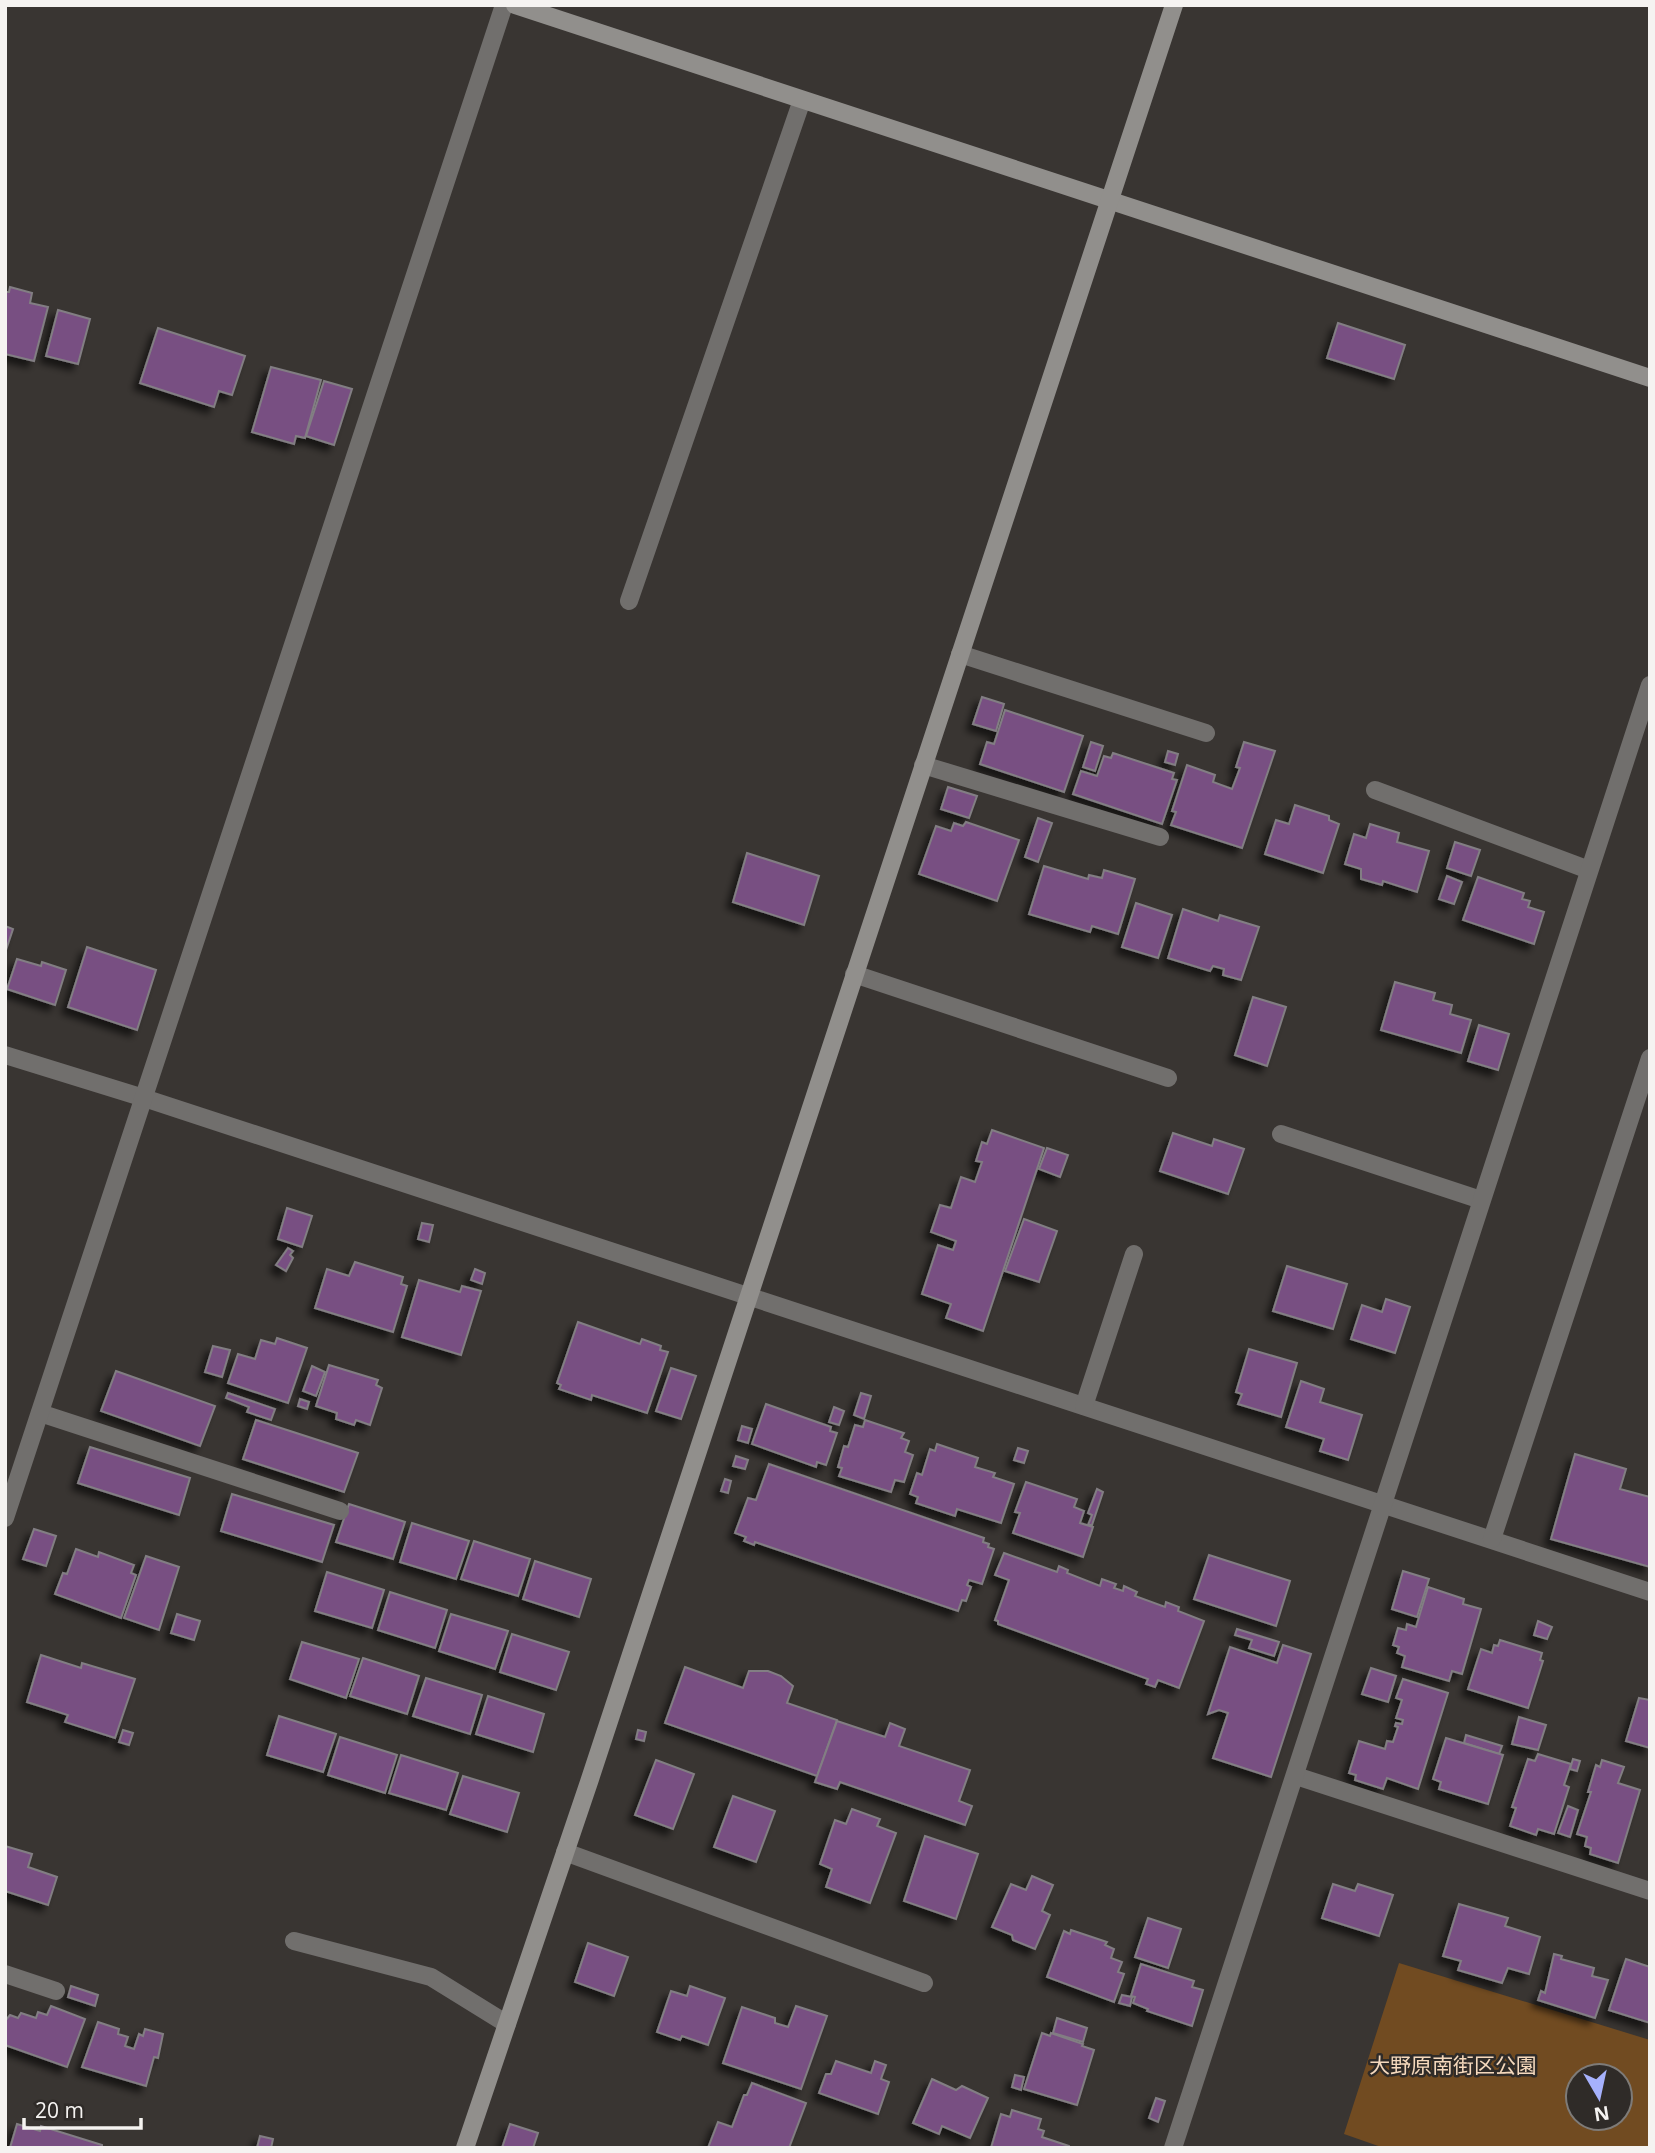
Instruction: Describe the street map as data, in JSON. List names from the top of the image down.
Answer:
{
  "parks": ["大野原南街区公園"],
  "scale_bar": "20 m",
  "north": "bottom"
}
